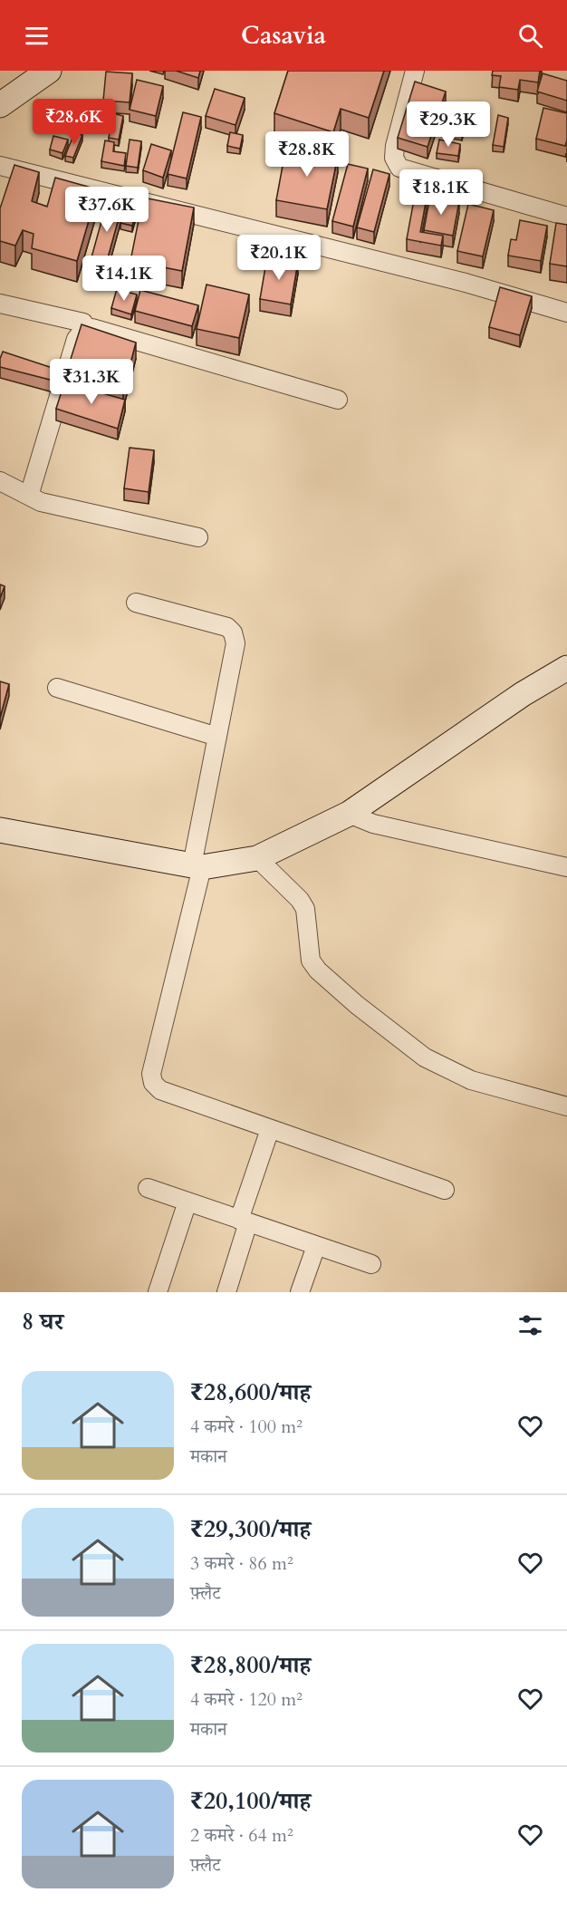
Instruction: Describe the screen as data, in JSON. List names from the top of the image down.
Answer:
{
  "page": {
    "header": "Casavia",
    "price": [
      "₹28.6K",
      "₹29.3K",
      "₹28.8K",
      "₹18.1K",
      "₹37.6K",
      "₹20.1K",
      "₹14.1K",
      "₹31.3K"
    ],
    "heading": "8 घर",
    "list": [
      {
        "name": "₹28,600/माह",
        "note": "4 कमरे · 100 m² · मकान"
      },
      {
        "name": "₹29,300/माह",
        "note": "3 कमरे · 86 m² · फ़्लैट"
      },
      {
        "name": "₹28,800/माह",
        "note": "4 कमरे · 120 m² · मकान"
      },
      {
        "name": "₹20,100/माह",
        "note": "2 कमरे · 64 m² · फ़्लैट"
      }
    ]
  }
}
